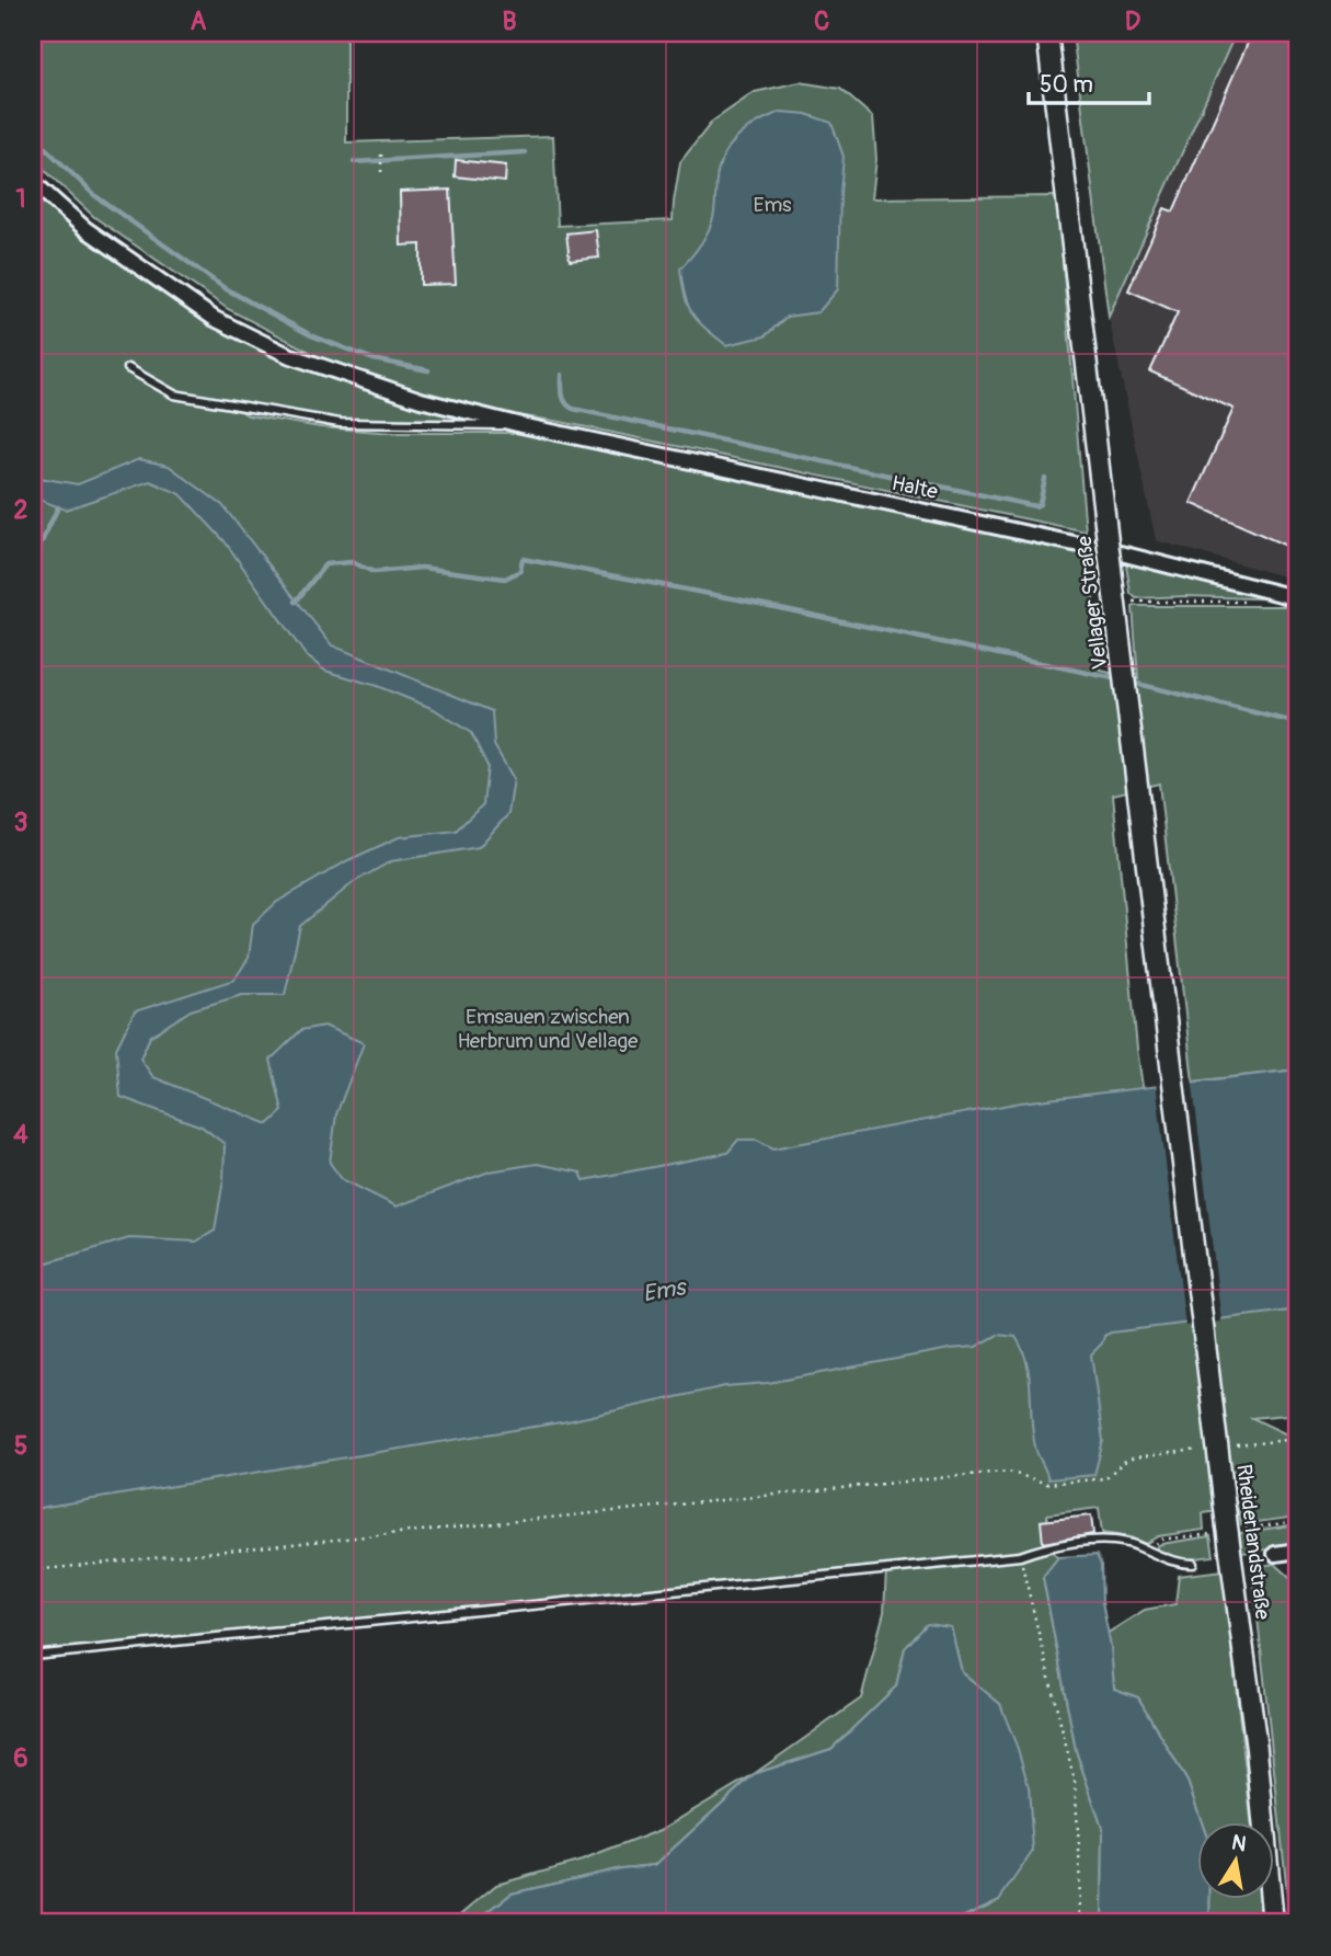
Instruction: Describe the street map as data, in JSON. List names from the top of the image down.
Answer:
{
  "streets": {
    "main road": ["Vellager Straße", "Rheiderlandstraße"],
    "street": ["Halte"]
  },
  "crossings": [
    ["Vellager Straße", "Rheiderlandstraße"]
  ],
  "water": ["Ems"],
  "parks": ["Ems", "Emsauen zwischen Herbrum und Vellage"],
  "scale_bar": "50 m",
  "north": "top",
  "grid": {
    "columns": [
      "A",
      "B",
      "C",
      "D"
    ],
    "rows": [
      "1",
      "2",
      "3",
      "4",
      "5",
      "6"
    ]
  }
}
